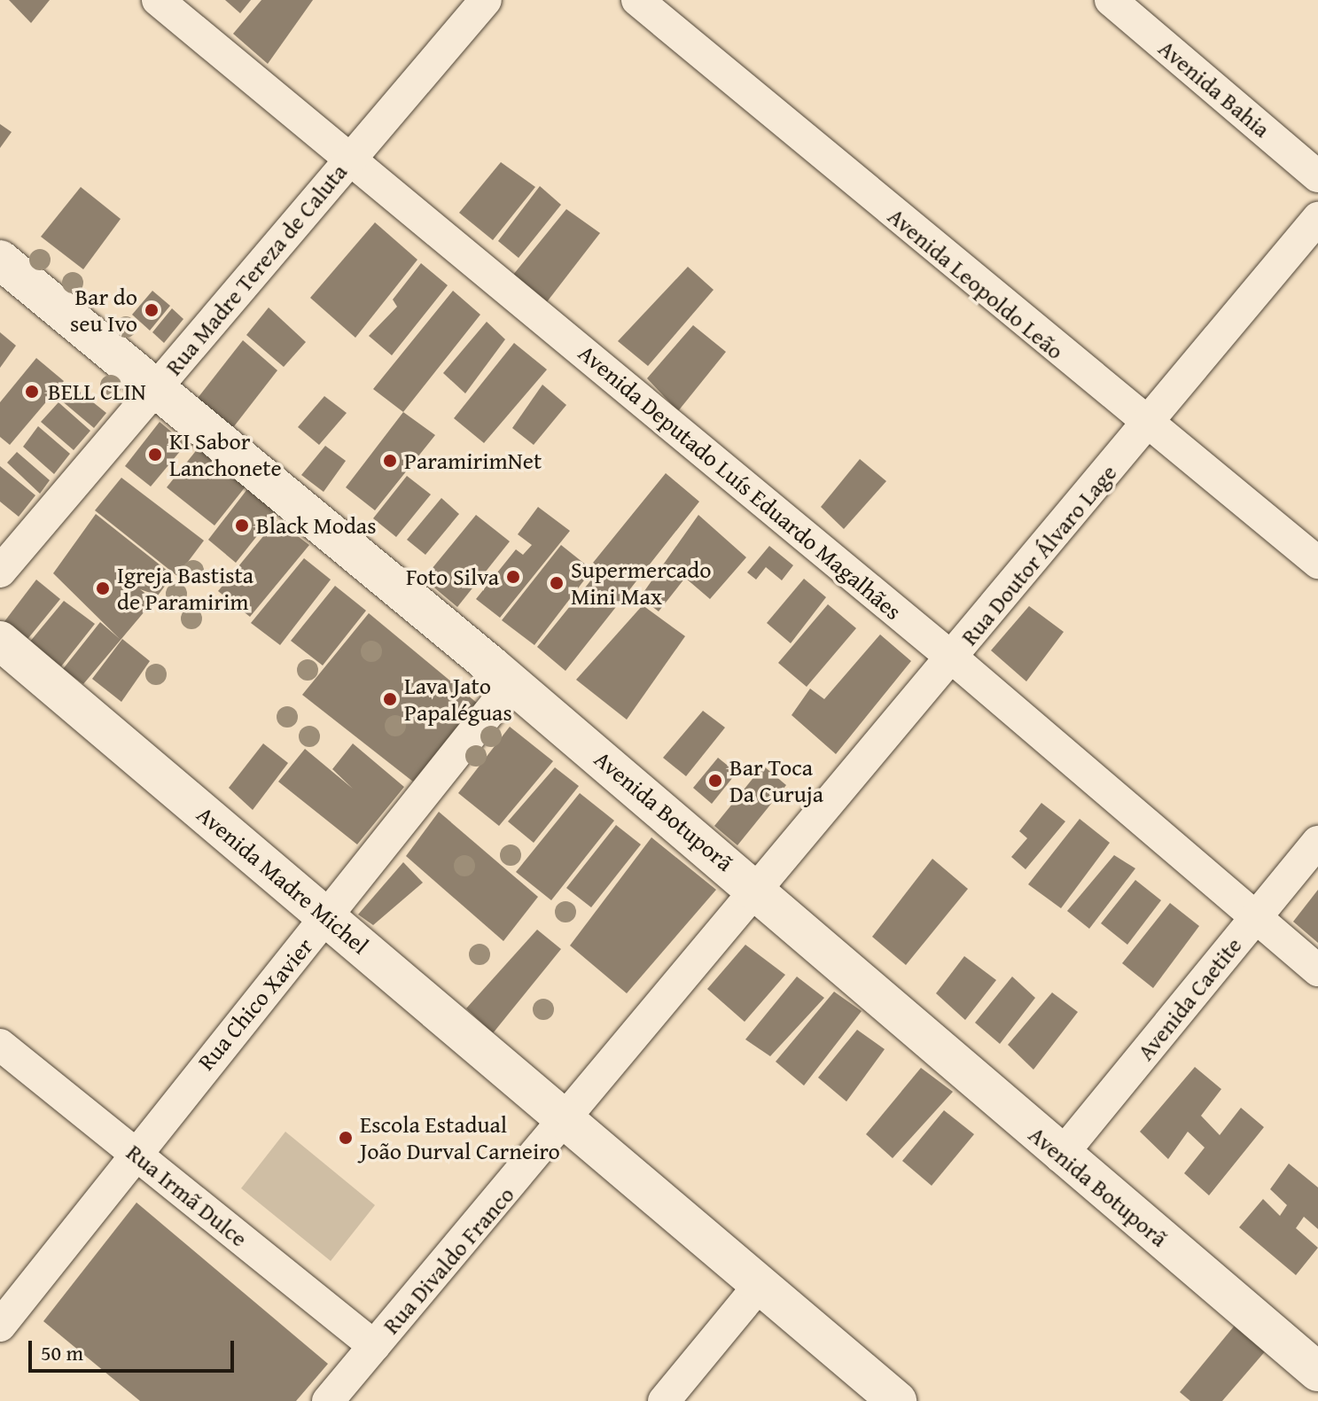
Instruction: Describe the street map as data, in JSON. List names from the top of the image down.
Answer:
{
  "streets": {
    "street": [
      "Avenida Bahia",
      "Rua Madre Tereza de Caluta",
      "Avenida Leopoldo Leão",
      "Avenida Deputado Luís Eduardo Magalhães",
      "Rua Doutor Álvaro Lage",
      "Avenida Botuporã",
      "Avenida Madre Michel",
      "Avenida Caetite",
      "Rua Chico Xavier",
      "Rua Irmã Dulce",
      "Rua Divaldo Franco"
    ]
  },
  "crossings": [
    ["Rua Madre Tereza de Caluta", "Avenida Deputado Luís Eduardo Magalhães"],
    ["Rua Madre Tereza de Caluta", "Avenida Botuporã"],
    ["Avenida Leopoldo Leão", "Rua Doutor Álvaro Lage"],
    ["Avenida Deputado Luís Eduardo Magalhães", "Rua Doutor Álvaro Lage"],
    ["Avenida Deputado Luís Eduardo Magalhães", "Avenida Caetite"],
    ["Rua Doutor Álvaro Lage", "Avenida Botuporã"],
    ["Rua Doutor Álvaro Lage", "Rua Divaldo Franco"],
    ["Avenida Botuporã", "Avenida Caetite"],
    ["Avenida Botuporã", "Rua Chico Xavier"],
    ["Avenida Botuporã", "Rua Divaldo Franco"],
    ["Avenida Madre Michel", "Rua Chico Xavier"],
    ["Avenida Madre Michel", "Rua Divaldo Franco"],
    ["Rua Chico Xavier", "Rua Irmã Dulce"],
    ["Rua Irmã Dulce", "Rua Divaldo Franco"]
  ],
  "places": [
    "Bar do seu Ivo",
    "BELL CLIN",
    "KI Sabor Lanchonete",
    "ParamirimNet",
    "Black Modas",
    "Foto Silva",
    "Supermercado Mini Max",
    "Igreja Bastista de Paramirim",
    "Lava Jato Papaléguas",
    "Bar Toca Da Curuja",
    "Escola Estadual João Durval Carneiro"
  ],
  "scale_bar": "50 m"
}
